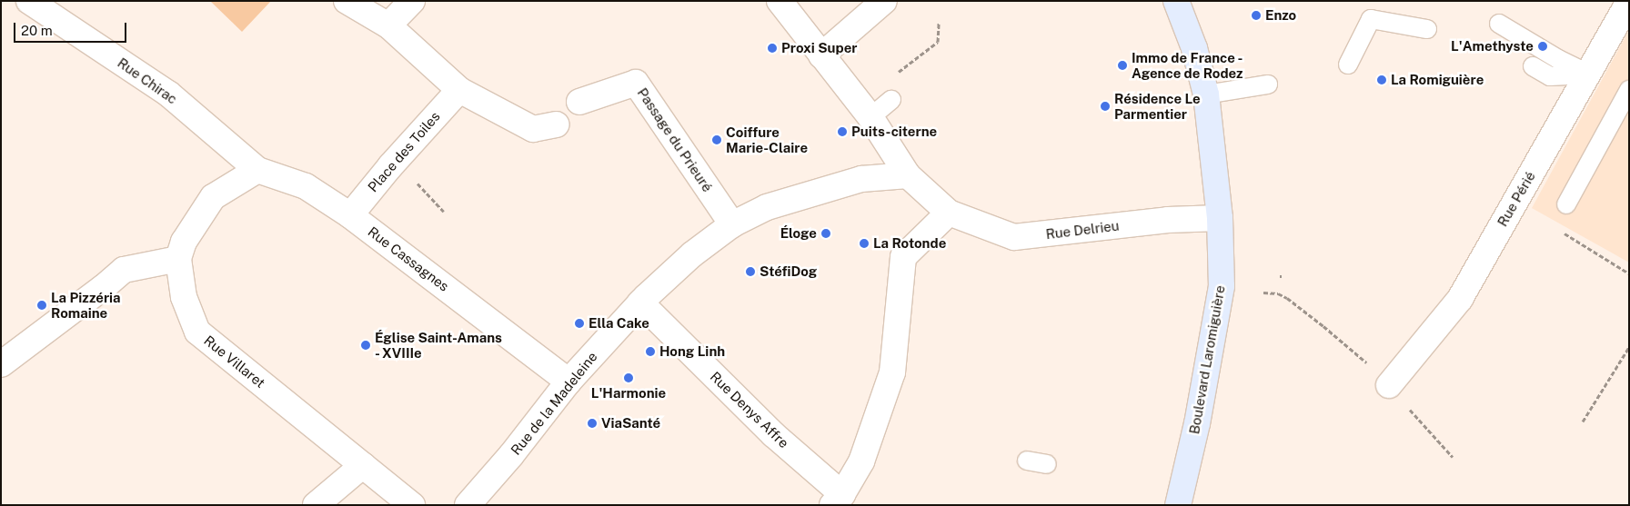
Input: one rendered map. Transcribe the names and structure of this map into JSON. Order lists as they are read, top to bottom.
{
  "streets": {
    "street": [
      "Rue Chirac",
      "Passage du Prieuré",
      "Place des Toiles",
      "Rue Périé",
      "Rue Delrieu",
      "Rue Cassagnes",
      "Boulevard Laromiguière",
      "Rue Villaret",
      "Rue de la Madeleine",
      "Rue Denys Affre"
    ]
  },
  "crossings": [
    ["Rue Chirac", "Rue Cassagnes"],
    ["Passage du Prieuré", "Rue de la Madeleine"],
    ["Place des Toiles", "Rue Cassagnes"],
    ["Rue Delrieu", "Boulevard Laromiguière"],
    ["Rue Cassagnes", "Rue Villaret"],
    ["Rue Cassagnes", "Rue de la Madeleine"],
    ["Rue de la Madeleine", "Rue Denys Affre"]
  ],
  "places": [
    "Enzo",
    "L'Amethyste",
    "Proxi Super",
    "Immo de France - Agence de Rodez",
    "La Romiguière",
    "Résidence Le Parmentier",
    "Puits-citerne",
    "Coiffure Marie-Claire",
    "Éloge",
    "La Rotonde",
    "StéfiDog",
    "La Pizzéria Romaine",
    "Ella Cake",
    "Église Saint-Amans - XVIIIe",
    "Hong Linh",
    "L'Harmonie",
    "ViaSanté"
  ],
  "scale_bar": "20 m"
}
